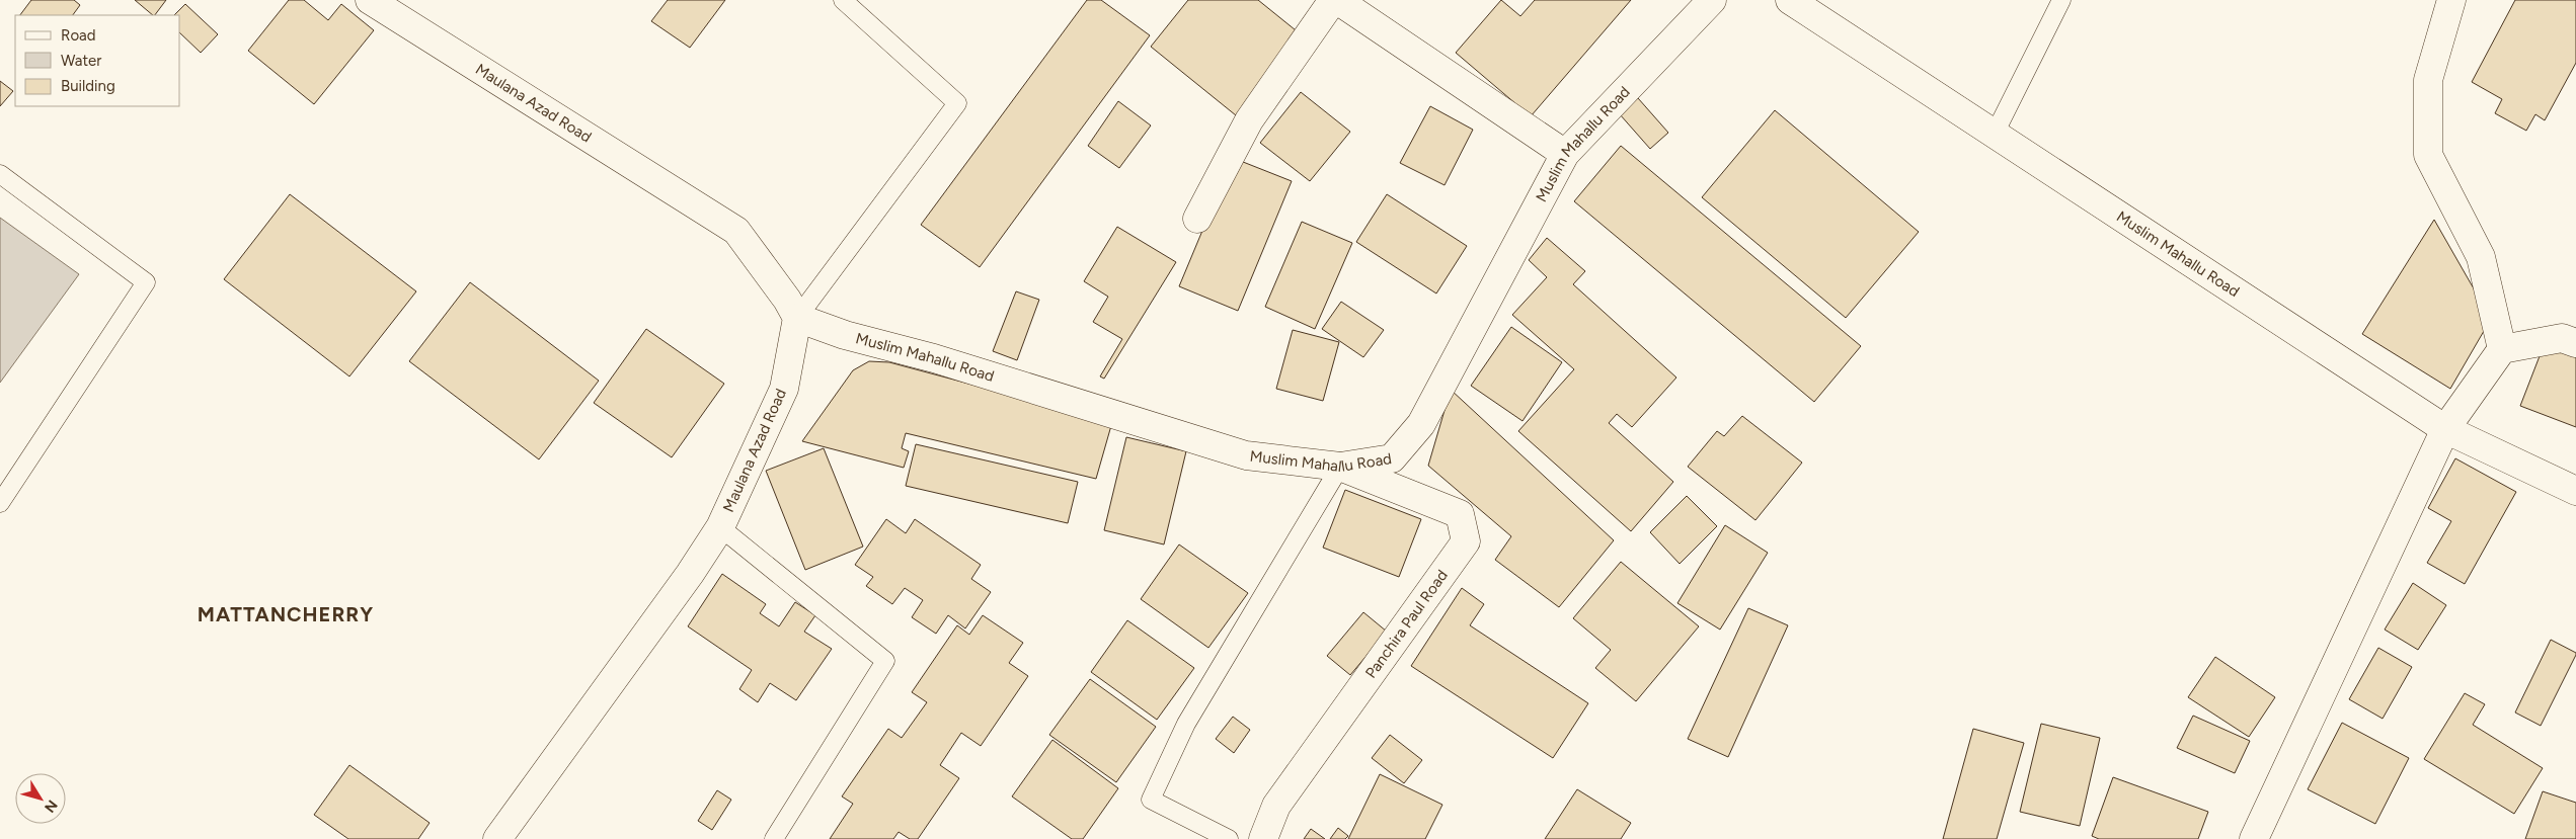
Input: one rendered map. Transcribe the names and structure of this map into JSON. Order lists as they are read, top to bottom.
{
  "streets": {
    "street": ["Maulana Azad Road", "Muslim Mahallu Road", "Panchira Paul Road"]
  },
  "crossings": [
    ["Maulana Azad Road", "Muslim Mahallu Road"],
    ["Muslim Mahallu Road", "Panchira Paul Road"]
  ],
  "districts": ["MATTANCHERRY"],
  "legend": ["Road", "Water", "Building"],
  "north": "bottom right"
}
